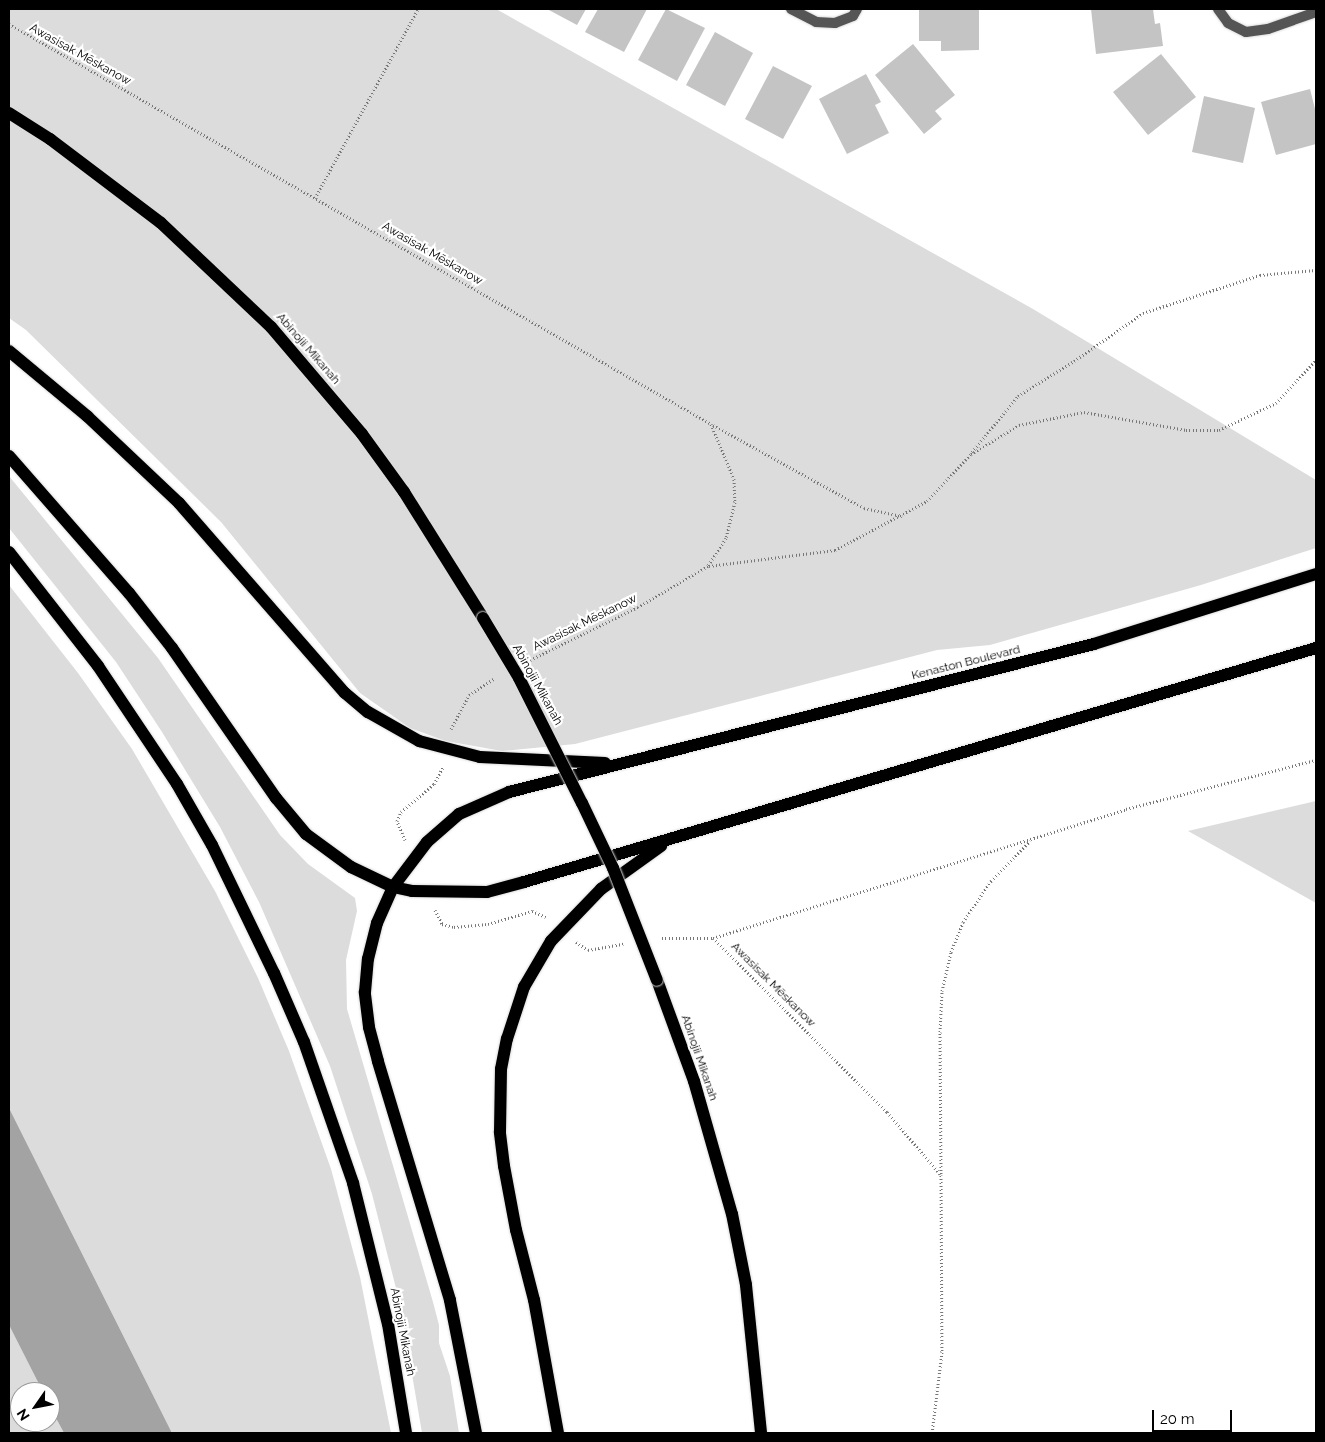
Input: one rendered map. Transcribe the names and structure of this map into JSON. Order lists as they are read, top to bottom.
{
  "streets": {
    "main road": ["Abinojii Mikanah", "Kenaston Boulevard"],
    "path": ["Awasisak Mēskanow"]
  },
  "scale_bar": "20 m",
  "north": "bottom left"
}
